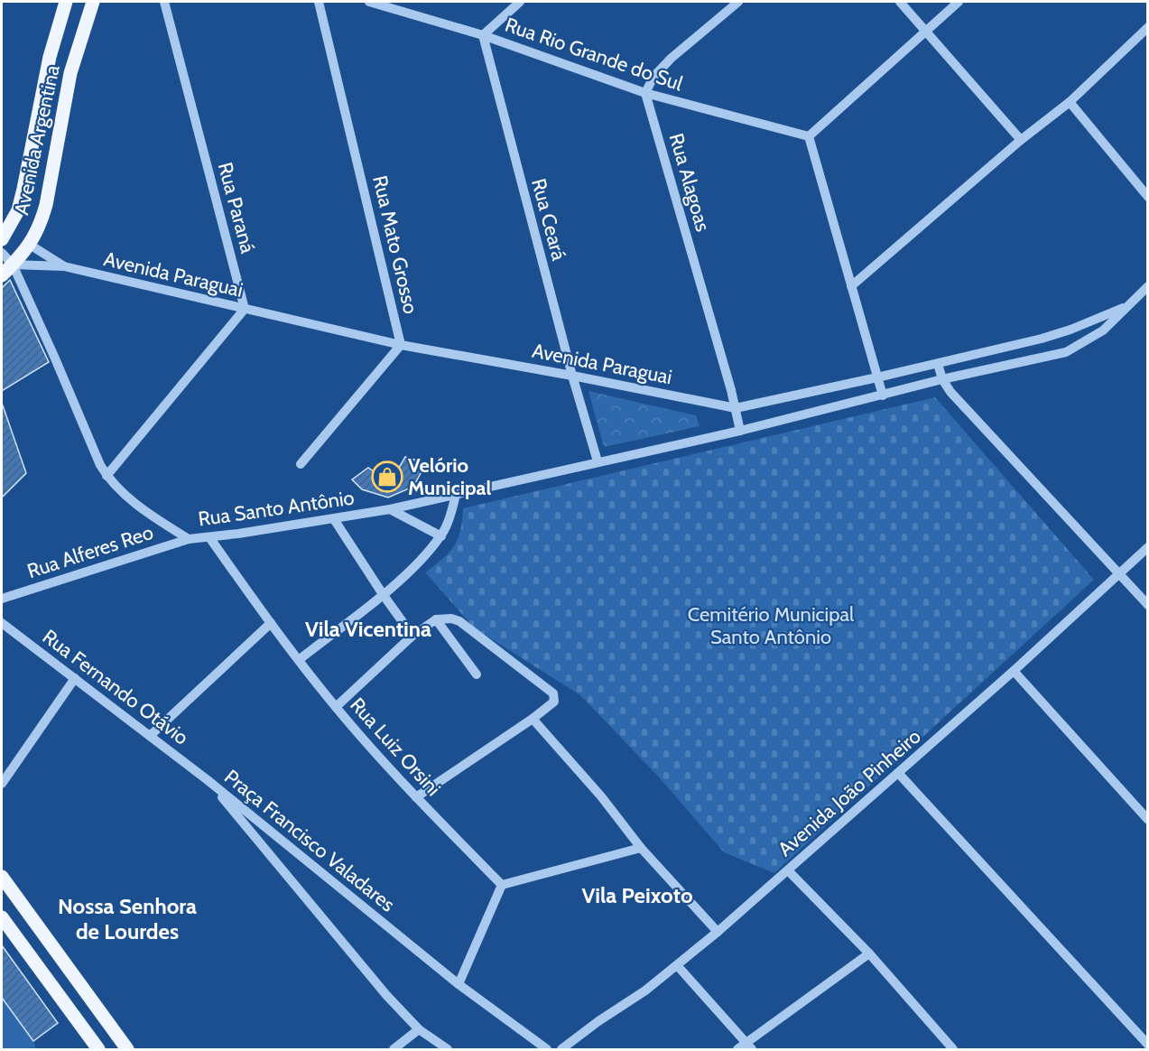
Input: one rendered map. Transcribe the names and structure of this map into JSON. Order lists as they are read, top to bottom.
{
  "streets": {
    "main road": ["Avenida Argentina"],
    "street": [
      "Rua Rio Grande do Sul",
      "Rua Alagoas",
      "Rua Paraná",
      "Rua Ceará",
      "Rua Mato Grosso",
      "Avenida Paraguai",
      "Rua Santo Antônio",
      "Rua Alferes Reo",
      "Rua Fernando Otávio",
      "Rua Luiz Orsini",
      "Avenida João Pinheiro",
      "Praça Francisco Valadares"
    ]
  },
  "crossings": [
    ["Rua Rio Grande do Sul", "Rua Alagoas"],
    ["Rua Rio Grande do Sul", "Rua Ceará"],
    ["Avenida Argentina", "Avenida Paraguai"],
    ["Rua Alagoas", "Avenida Paraguai"],
    ["Rua Paraná", "Avenida Paraguai"],
    ["Rua Ceará", "Avenida Paraguai"],
    ["Rua Ceará", "Rua Santo Antônio"],
    ["Rua Mato Grosso", "Avenida Paraguai"],
    ["Avenida Paraguai", "Rua Santo Antônio"],
    ["Rua Santo Antônio", "Rua Alferes Reo"],
    ["Rua Santo Antônio", "Rua Luiz Orsini"],
    ["Rua Fernando Otávio", "Praça Francisco Valadares"]
  ],
  "districts": ["Vila Vicentina", "Vila Peixoto", "Nossa Senhora de Lourdes"],
  "parks": ["Cemitério Municipal Santo Antônio"],
  "places": {
    "shop": ["Velório Municipal"]
  }
}
